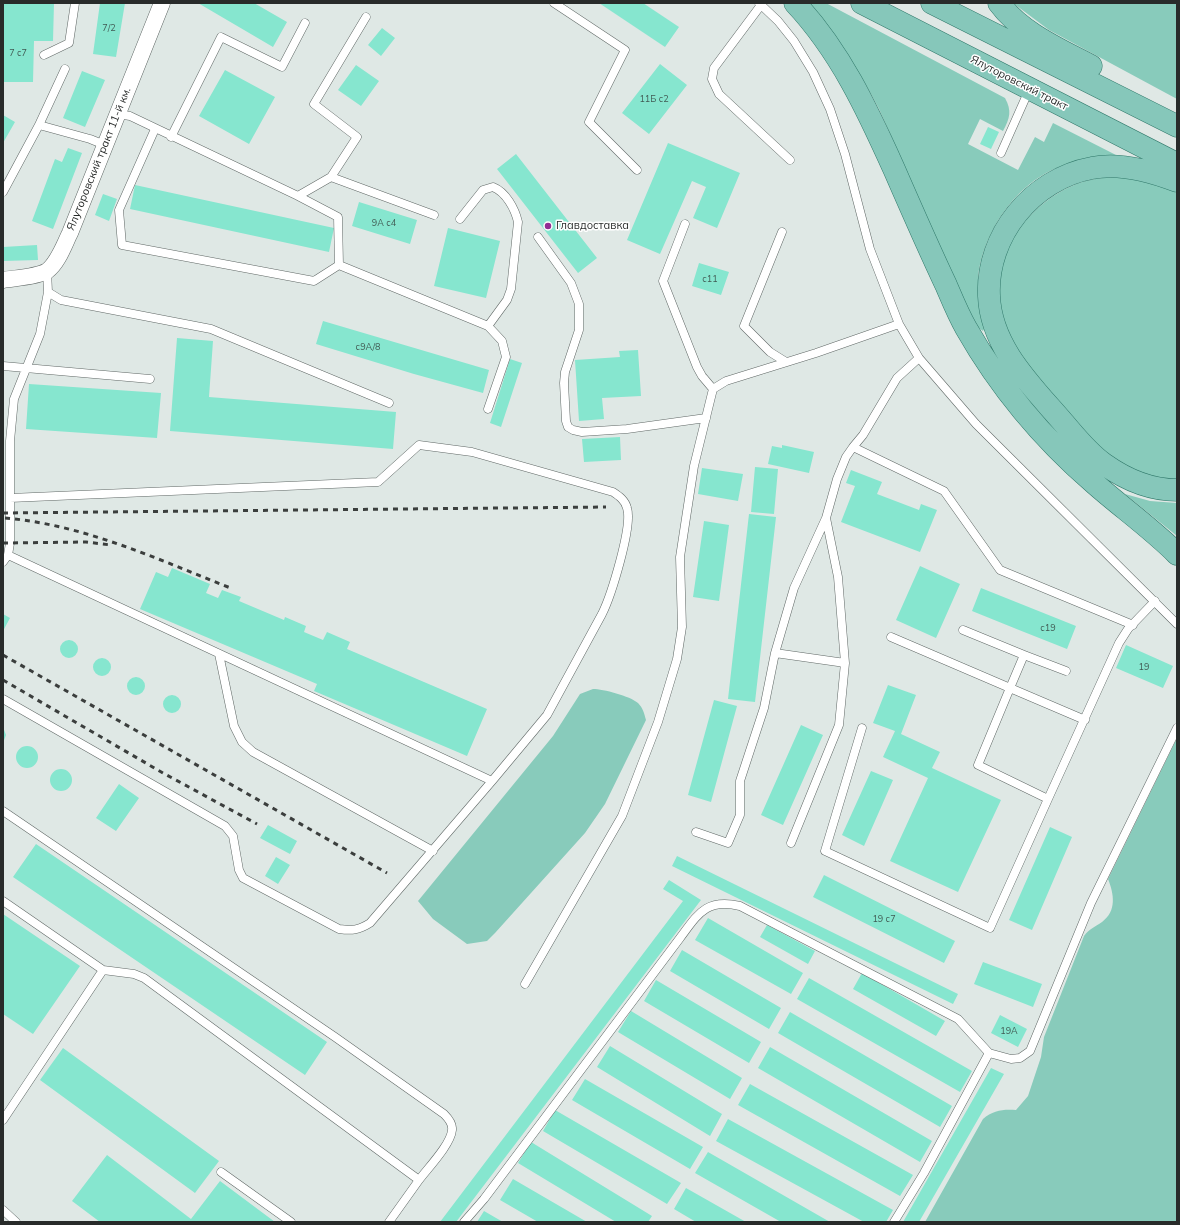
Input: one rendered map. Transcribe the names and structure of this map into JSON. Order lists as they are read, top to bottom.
{
  "streets": {
    "main road": ["Ялуторовский тракт"],
    "street": ["Ялуторовский тракт 11-й км."]
  },
  "places": ["Главдоставка"],
  "house_numbers": [
    "7/2",
    "7 с7",
    "11Б с2",
    "9А с4",
    "с11",
    "с9А/8",
    "с19",
    "19",
    "19 с7",
    "19А"
  ]
}
